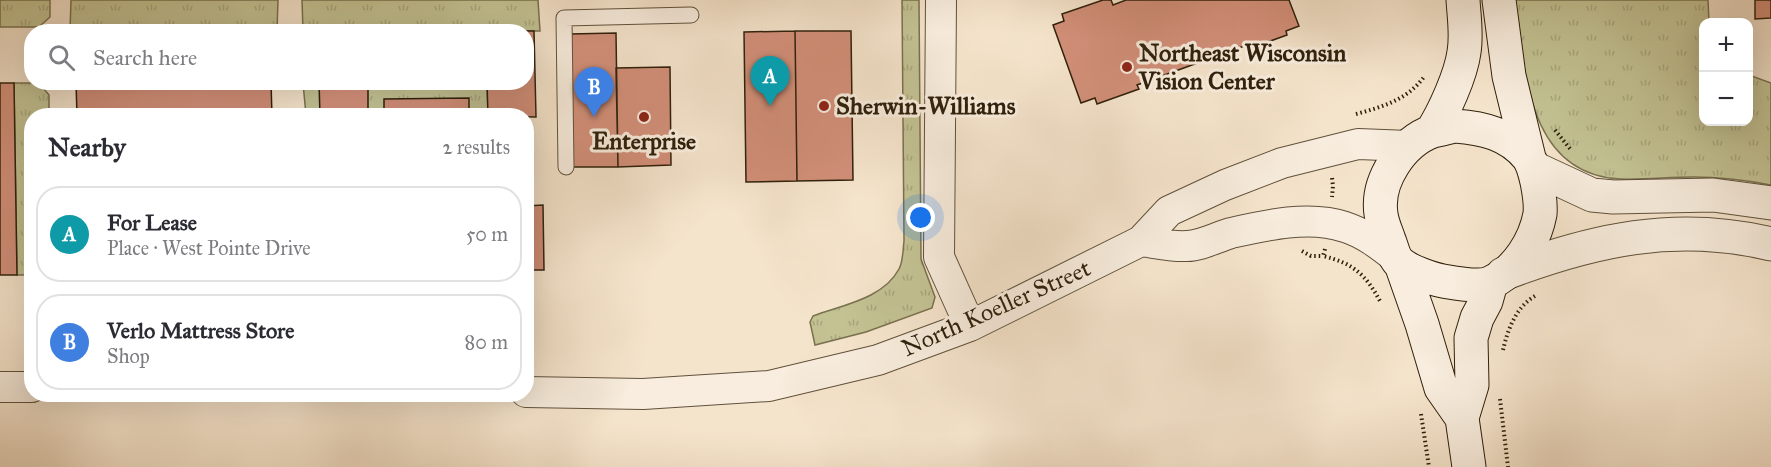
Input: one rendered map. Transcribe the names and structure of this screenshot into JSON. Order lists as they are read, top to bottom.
{
  "streets": {
    "street": ["North Koeller Street"]
  },
  "places": ["Northeast Wisconsin Vision Center", "Sherwin-Williams", "Enterprise"],
  "page": {
    "map_buttons": ["+", "−"],
    "search": "Search here",
    "pins": ["A", "B"],
    "heading": ["Nearby", "2 results"],
    "list": [
      {
        "mark": "A",
        "name": "For Lease",
        "note": "Place · West Pointe Drive",
        "value": "50 m"
      },
      {
        "mark": "B",
        "name": "Verlo Mattress Store",
        "note": "Shop",
        "value": "80 m"
      }
    ]
  }
}
